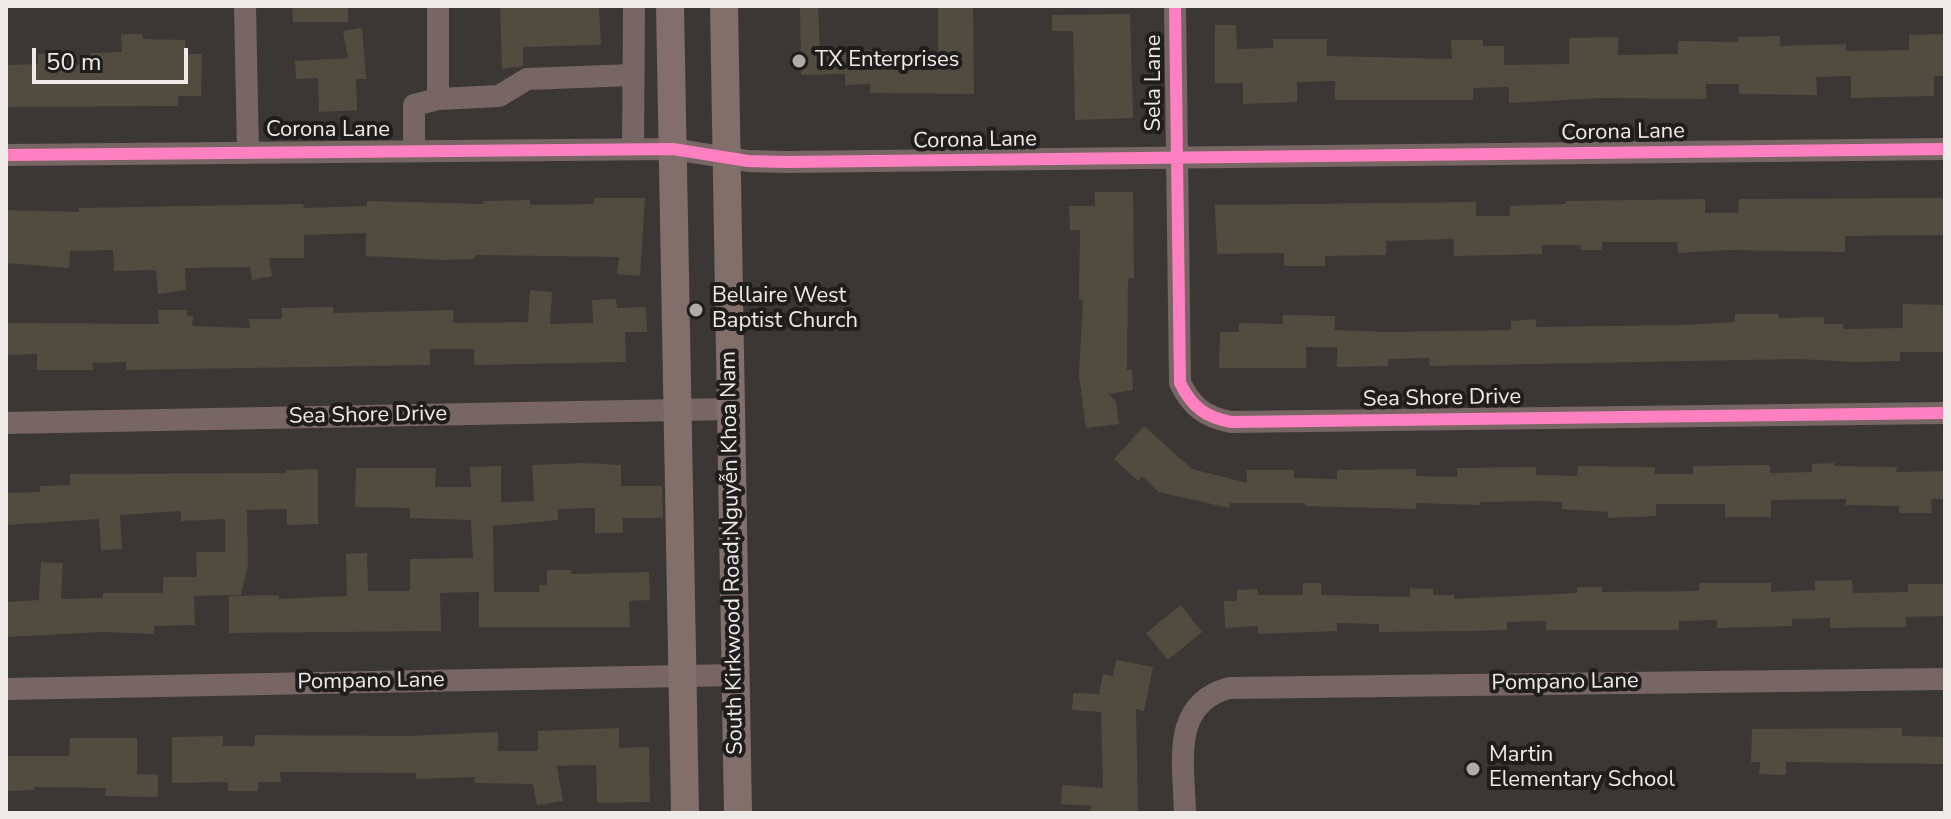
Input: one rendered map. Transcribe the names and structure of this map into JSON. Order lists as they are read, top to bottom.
{
  "streets": {
    "main road": ["South Kirkwood Road;Nguyễn Khoa Nam"],
    "street": [
      "Sela Lane",
      "Corona Lane",
      "Sea Shore Drive",
      "Pompano Lane"
    ]
  },
  "crossings": [
    ["Sela Lane", "Corona Lane"],
    ["Sela Lane", "Sea Shore Drive"],
    ["Corona Lane", "Sea Shore Drive"],
    ["Corona Lane", "South Kirkwood Road;Nguyễn Khoa Nam"],
    ["Sea Shore Drive", "South Kirkwood Road;Nguyễn Khoa Nam"],
    ["South Kirkwood Road;Nguyễn Khoa Nam", "Pompano Lane"]
  ],
  "places": ["TX Enterprises", "Bellaire West Baptist Church", "Martin Elementary School"],
  "scale_bar": "50 m"
}
